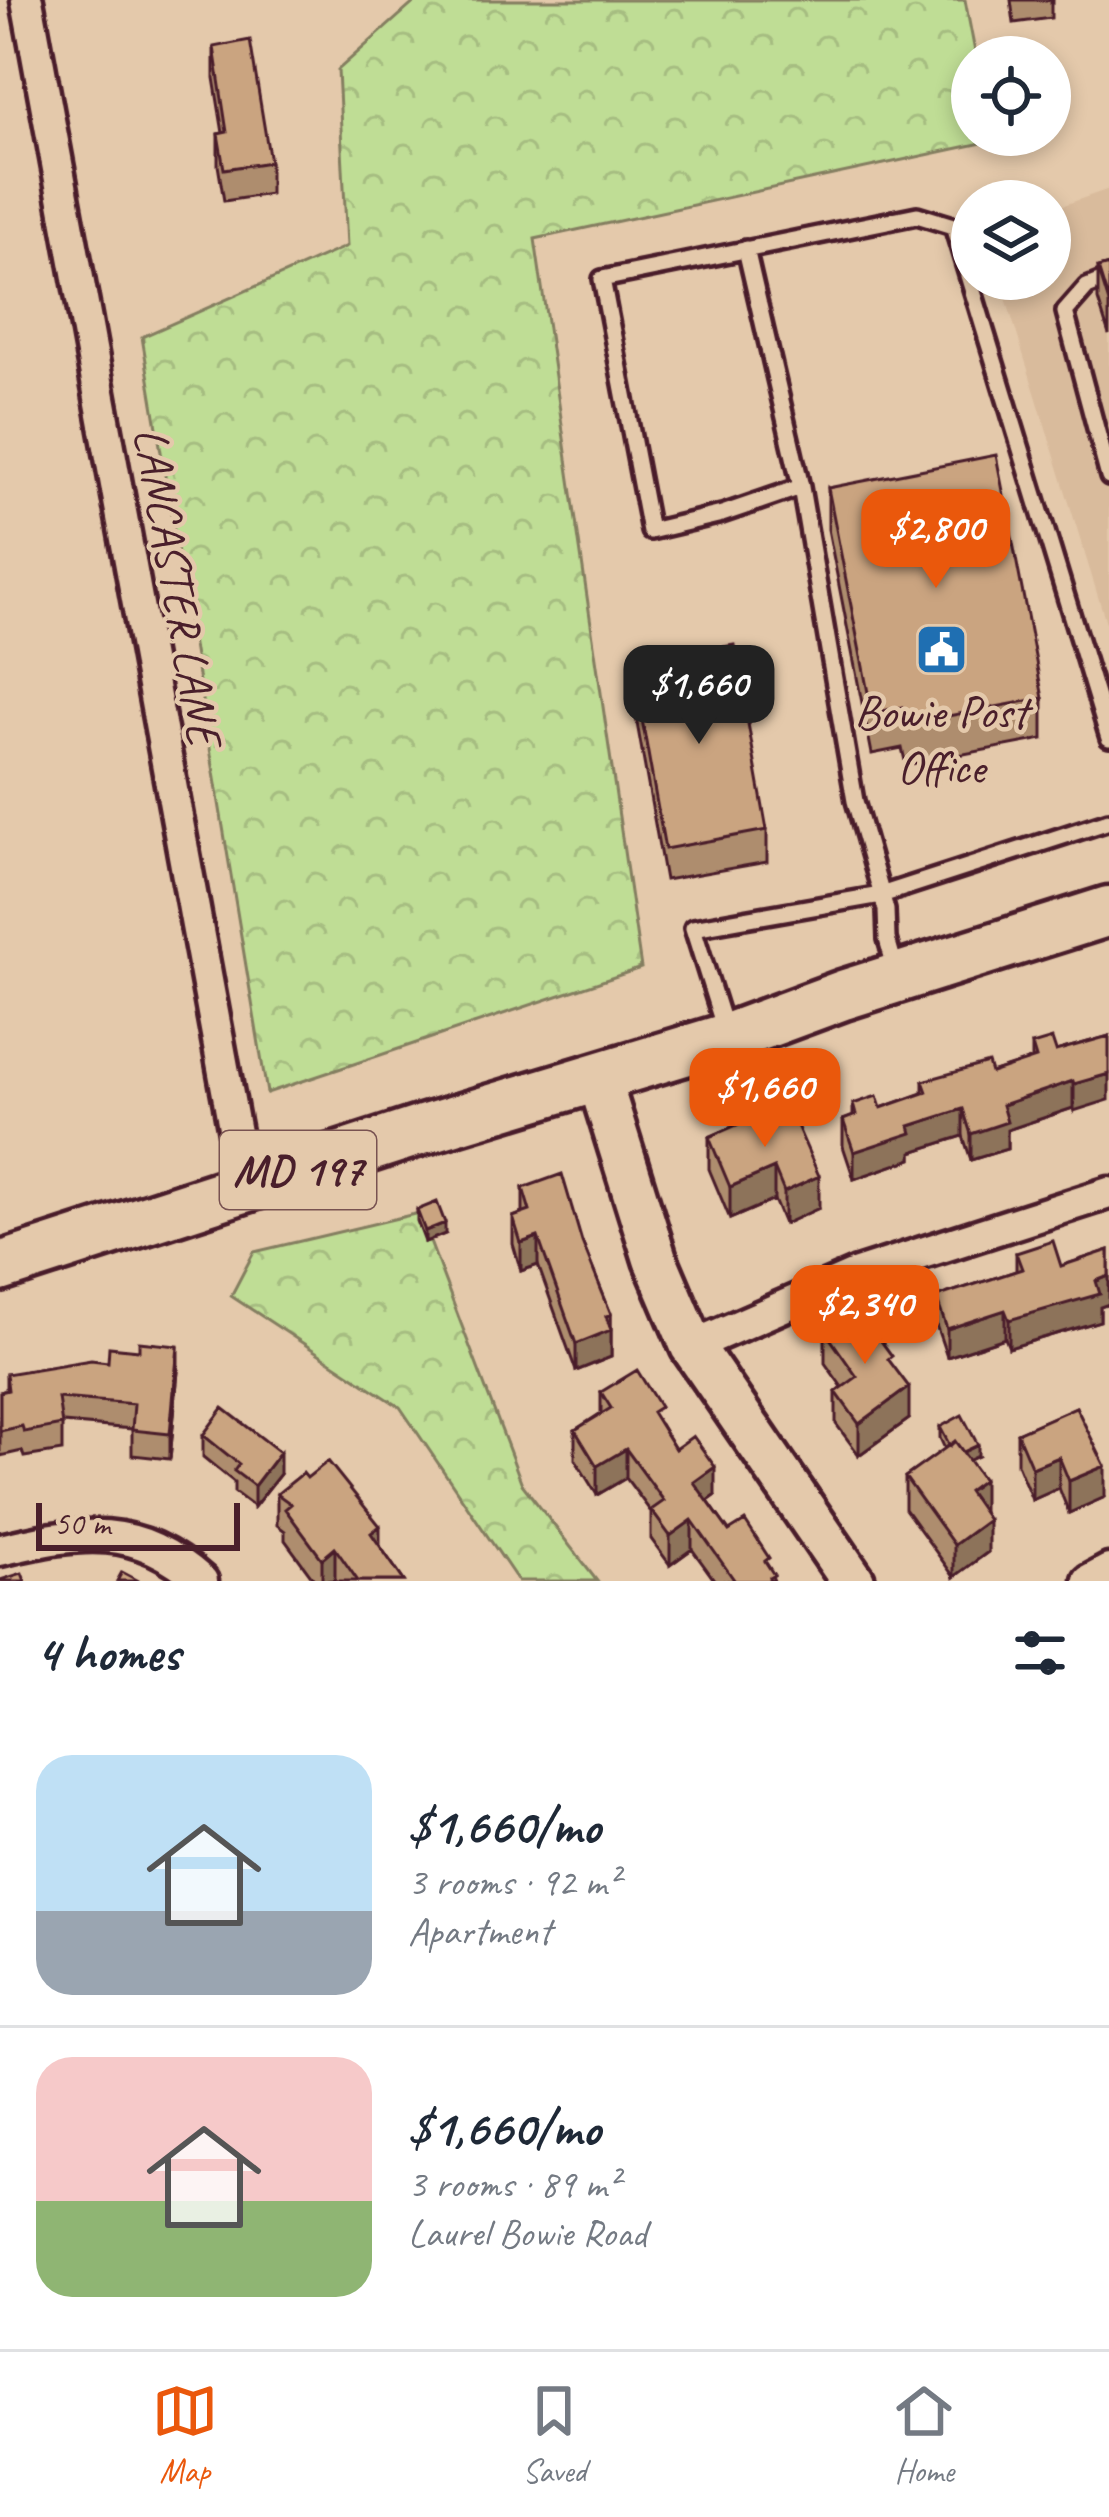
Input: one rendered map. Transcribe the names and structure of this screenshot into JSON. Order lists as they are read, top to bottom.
{
  "streets": {
    "main road": ["MD 197"],
    "street": ["LANCASTER LANE"]
  },
  "crossings": [
    ["LANCASTER LANE", "MD 197"]
  ],
  "places": {
    "public building": ["Bowie Post Office"]
  },
  "scale_bar": "50 m",
  "page": {
    "price": [
      "$2,800",
      "$1,660",
      "$1,660",
      "$2,340"
    ],
    "scale": "50 m",
    "heading": "4 homes",
    "list": [
      {
        "name": "$1,660/mo",
        "note": "3 rooms · 92 m² · Apartment"
      },
      {
        "name": "$1,660/mo",
        "note": "3 rooms · 89 m² · Laurel Bowie Road"
      }
    ],
    "tabs": ["Map", "Saved", "Home"]
  }
}
